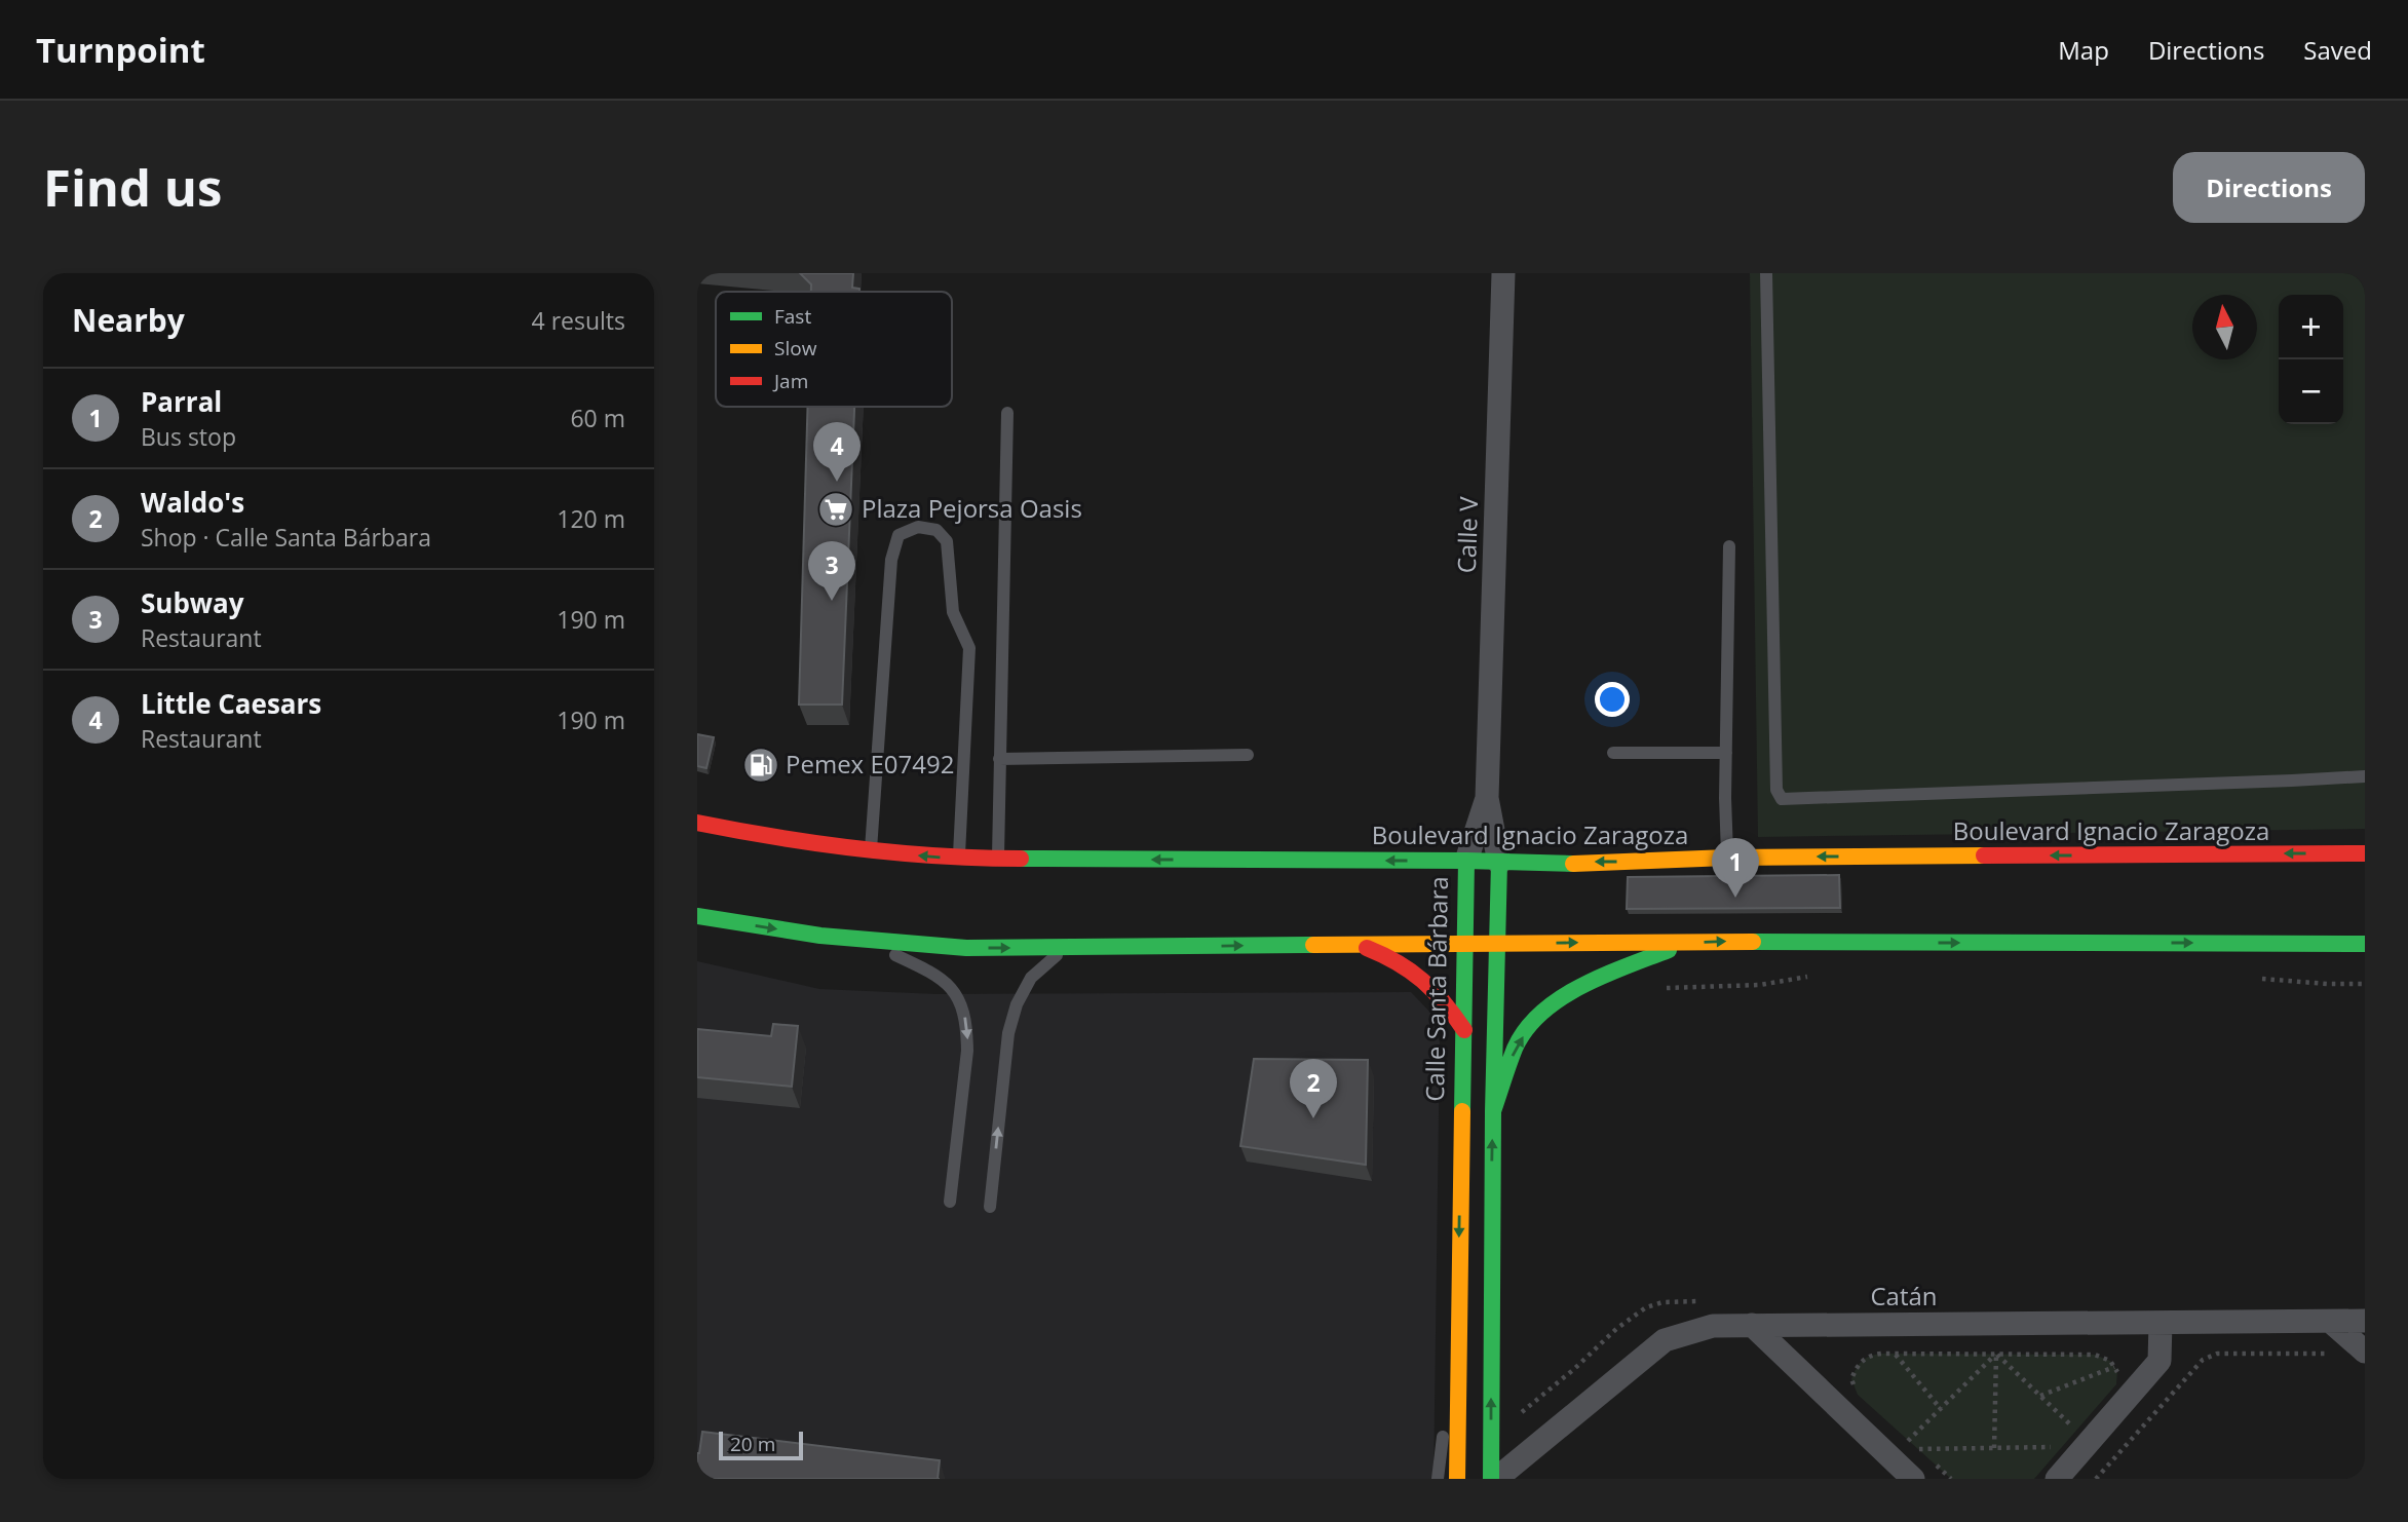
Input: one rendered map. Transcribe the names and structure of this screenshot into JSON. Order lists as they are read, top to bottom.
{
  "streets": {
    "main road": ["Boulevard Ignacio Zaragoza", "Calle Santa Bárbara"],
    "street": ["Calle V", "Catán"]
  },
  "crossings": [
    ["Calle V", "Calle Santa Bárbara"],
    ["Boulevard Ignacio Zaragoza", "Calle Santa Bárbara"]
  ],
  "places": {
    "supermarket": ["Plaza Pejorsa Oasis"],
    "fuel station": ["Pemex E07492"]
  },
  "legend": ["Fast", "Slow", "Jam"],
  "scale_bar": "20 m",
  "north": "top",
  "page": {
    "header": "Turnpoint",
    "nav": ["Map", "Directions", "Saved"],
    "buttons": "Directions",
    "title": "Find us",
    "heading": ["Nearby", "4 results"],
    "map_buttons": ["+", "−"],
    "list": [
      {
        "mark": "1",
        "name": "Parral",
        "note": "Bus stop",
        "value": "60 m"
      },
      {
        "mark": "2",
        "name": "Waldo's",
        "note": "Shop · Calle Santa Bárbara",
        "value": "120 m"
      },
      {
        "mark": "3",
        "name": "Subway",
        "note": "Restaurant",
        "value": "190 m"
      },
      {
        "mark": "4",
        "name": "Little Caesars",
        "note": "Restaurant",
        "value": "190 m"
      }
    ],
    "pins": [
      "4",
      "3",
      "1",
      "2"
    ],
    "scale": "20 m"
  }
}
